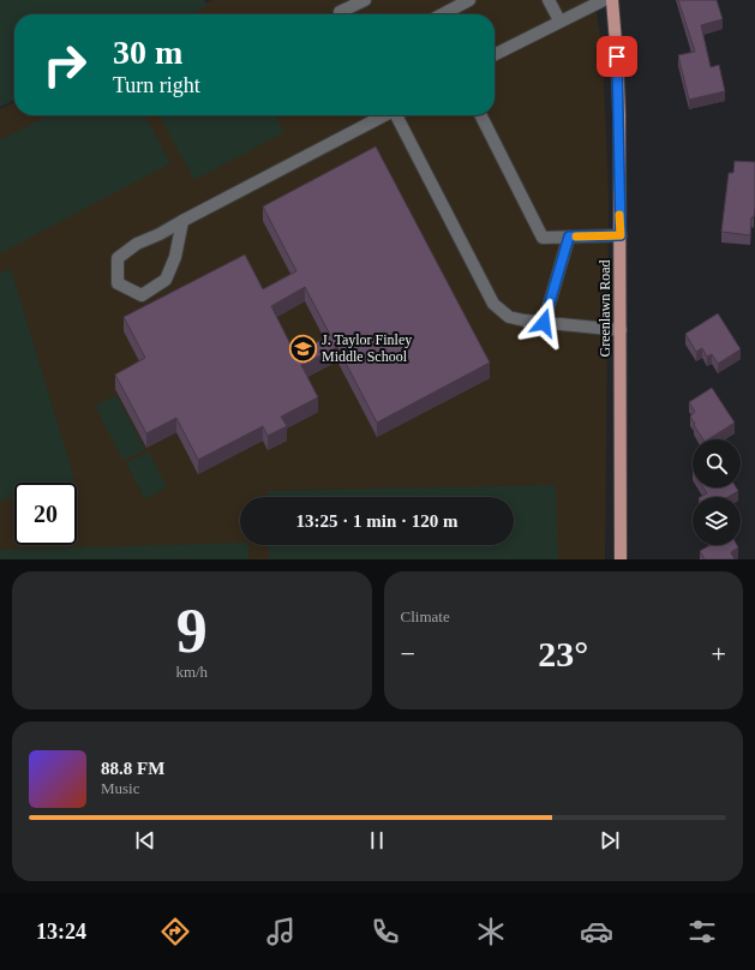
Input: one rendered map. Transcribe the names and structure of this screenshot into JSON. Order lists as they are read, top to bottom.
{
  "streets": {
    "main road": ["Greenlawn Road"]
  },
  "places": {
    "school or university": ["J. Taylor Finley Middle School"]
  },
  "page": {
    "turn": ["30 m", "Turn right"],
    "limit": "20",
    "trip": "13:25 · 1 min · 120 m",
    "tile": [
      ["9", "km/h"],
      "Climate"
    ],
    "heat": ["−", "23°", "+"],
    "song": ["88.8 FM", "Music"],
    "tabs": "13:24"
  }
}
